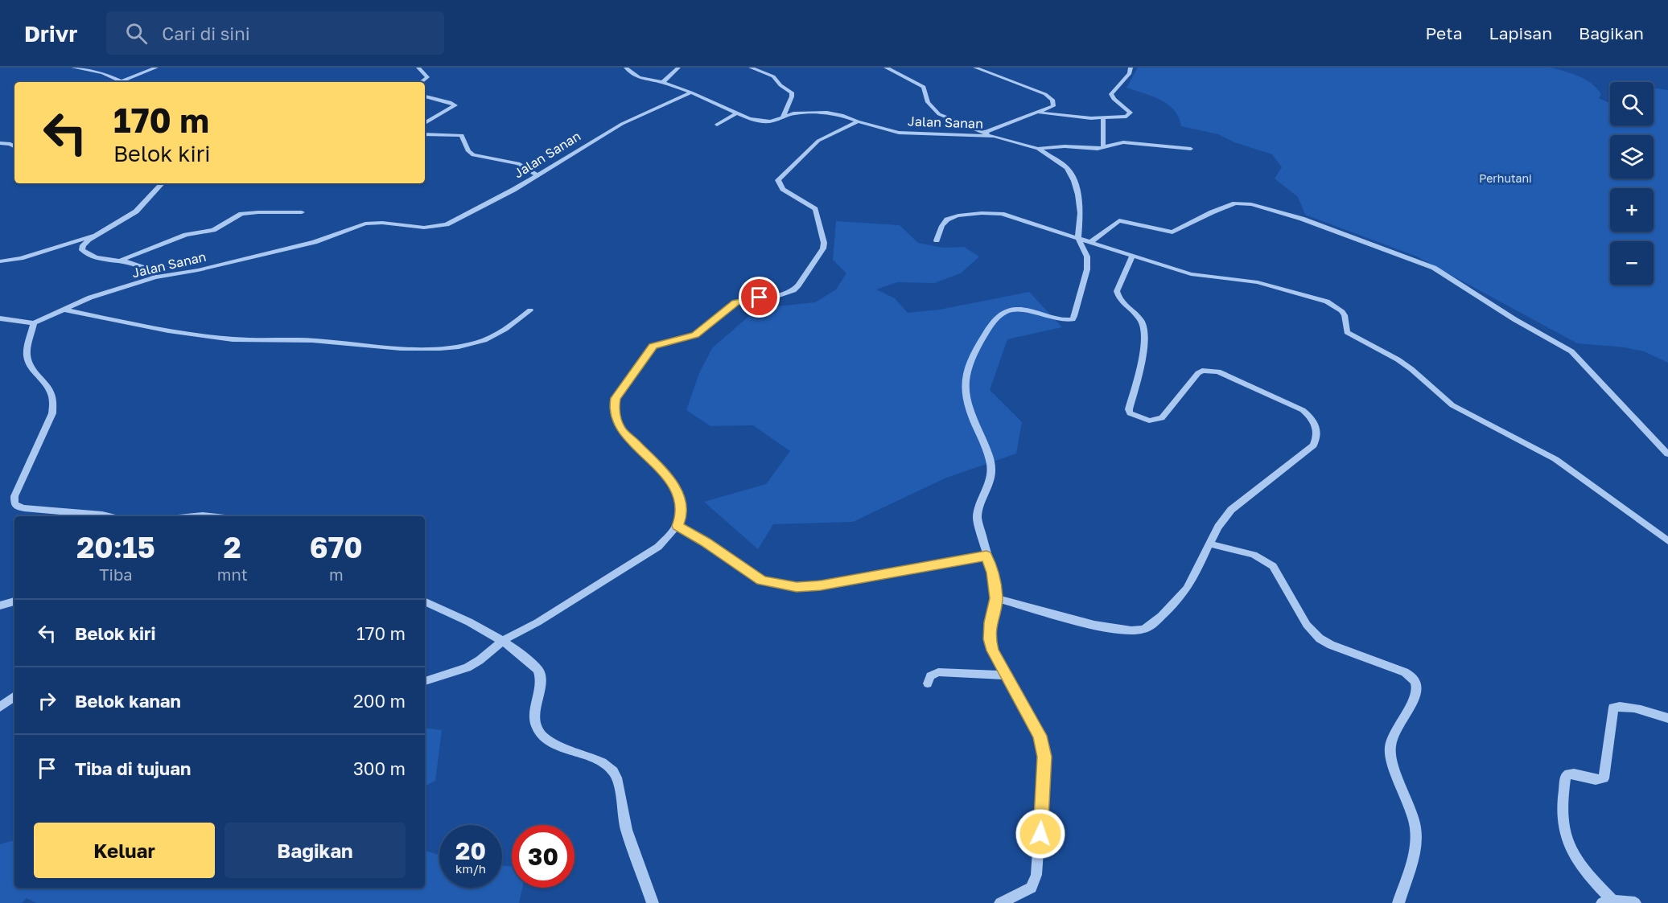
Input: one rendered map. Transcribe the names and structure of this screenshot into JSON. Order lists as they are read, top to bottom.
{
  "streets": {
    "street": ["Jalan Sanan"]
  },
  "parks": ["Perhutani"],
  "page": {
    "header": "Drivr",
    "search": "Cari di sini",
    "nav": ["Peta", "Lapisan", "Bagikan"],
    "map_buttons": ["+", "−"],
    "turn": ["170 m", "Belok kiri"],
    "eta": [
      "20:15",
      "Tiba",
      "2",
      "mnt",
      "670",
      "m"
    ],
    "list": [
      {
        "name": "Belok kiri",
        "value": "170 m"
      },
      {
        "name": "Belok kanan",
        "value": "200 m"
      },
      {
        "name": "Tiba di tujuan",
        "value": "300 m"
      }
    ],
    "buttons": ["Keluar", "Bagikan"],
    "speed": "20 km/h",
    "limit": "30"
  }
}
